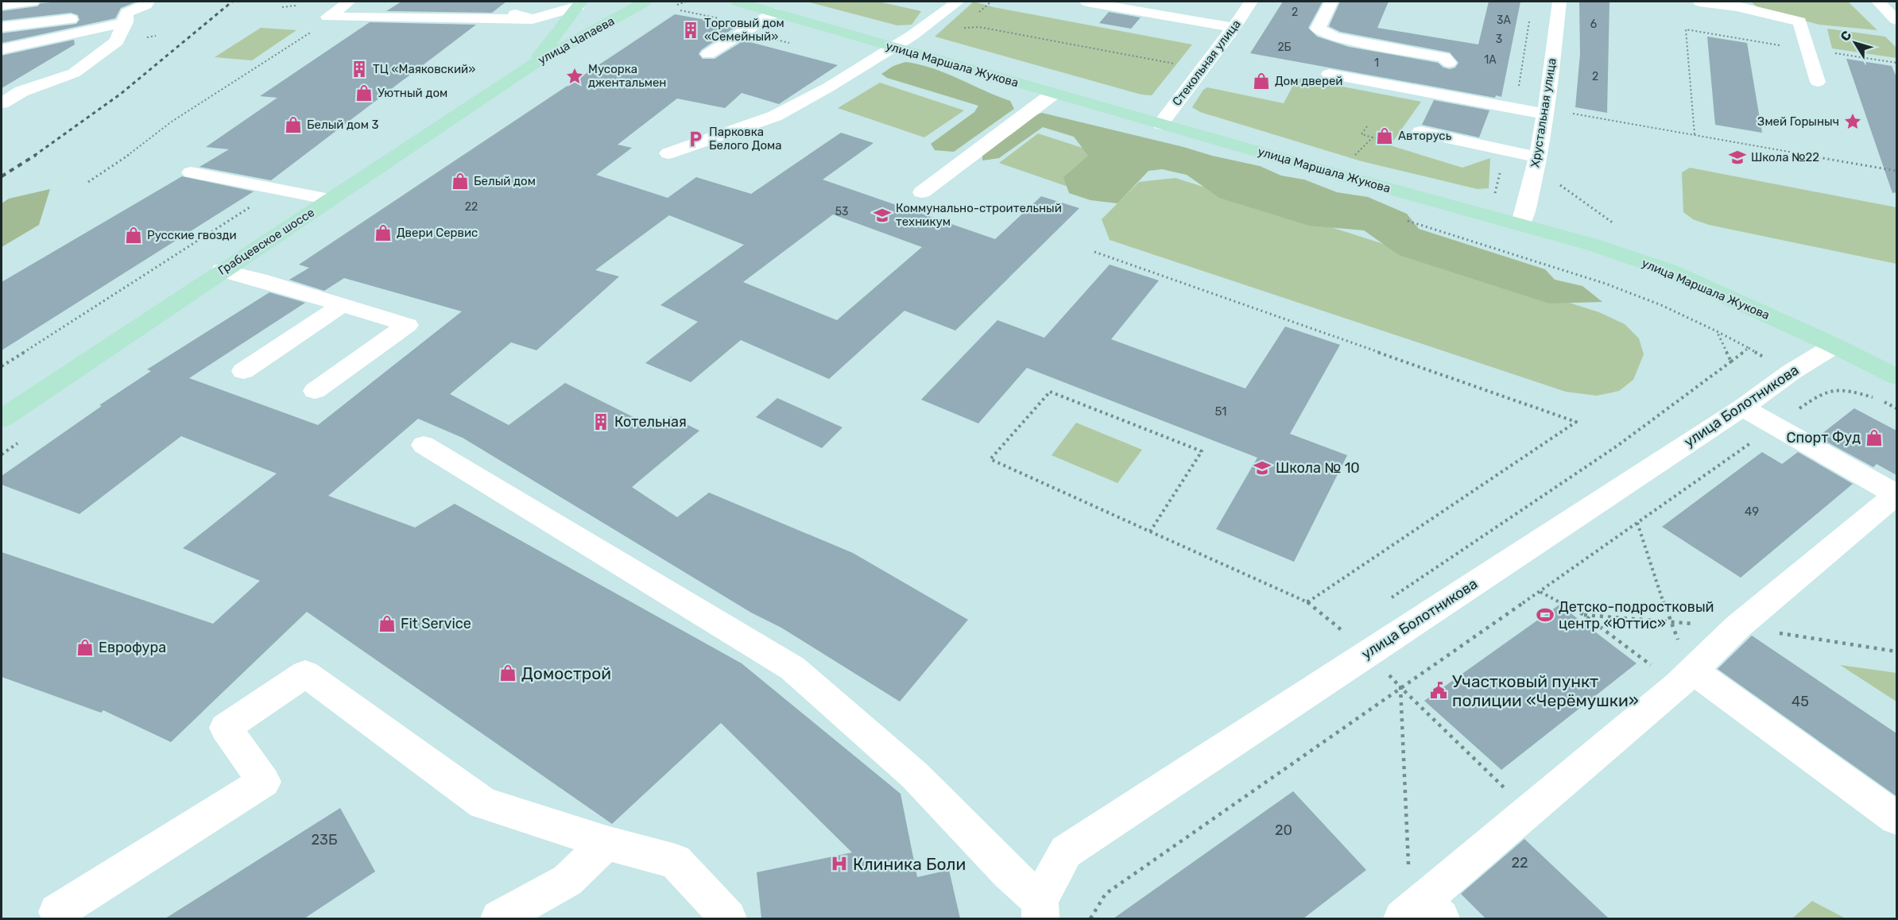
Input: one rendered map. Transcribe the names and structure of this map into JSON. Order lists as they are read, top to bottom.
{
  "streets": {
    "main road": ["улица Чапаева", "улица Маршала Жукова", "Грабцевское шоссе"],
    "street": ["Стекольная улица", "Хрустальная улица", "улица Болотникова"]
  },
  "crossings": [
    ["улица Чапаева", "Грабцевское шоссе"],
    ["Стекольная улица", "улица Маршала Жукова"],
    ["улица Маршала Жукова", "Хрустальная улица"],
    ["улица Маршала Жукова", "улица Болотникова"]
  ],
  "places": {
    "building": ["Торговый дом «Семейный»", "ТЦ «Маяковский»", "Котельная"],
    "place": ["Мусорка джентальмен", "Змей Горыныч"],
    "shop": [
      "Дом дверей",
      "Уютный дом",
      "Белый дом 3",
      "Авторусь",
      "Белый дом",
      "Двери Сервис",
      "Русские гвозди",
      "Спорт Фуд",
      "Fit Service",
      "Еврофура",
      "Домострой"
    ],
    "parking": ["Парковка Белого Дома"],
    "school or university": ["Школа №22", "Коммунально-строительный техникум", "Школа № 10"],
    "sports": ["Детско-подростковый центр «Юттис»"],
    "public building": ["Участковый пункт полиции «Черёмушки»"],
    "hospital": ["Клиника Боли"]
  },
  "house_numbers": [
    "2",
    "3А",
    "6",
    "3",
    "2Б",
    "1А",
    "1",
    "2",
    "22",
    "53",
    "51",
    "49",
    "45",
    "20",
    "23Б",
    "22"
  ],
  "north": "top left"
}
